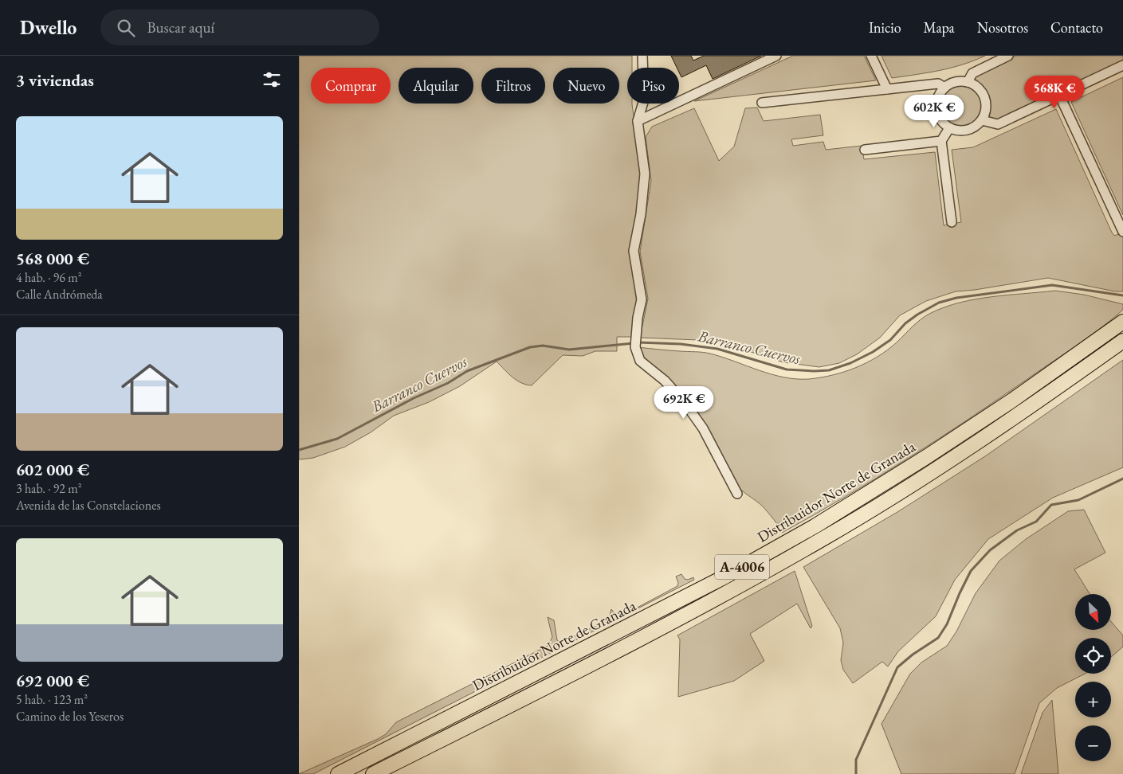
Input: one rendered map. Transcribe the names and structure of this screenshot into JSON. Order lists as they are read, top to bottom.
{
  "streets": {
    "main road": ["Distribuidor Norte de Granada", "A-4006"]
  },
  "water": ["Barranco Cuervos"],
  "north": "bottom right",
  "page": {
    "header": "Dwello",
    "search": "Buscar aquí",
    "nav": [
      "Inicio",
      "Mapa",
      "Nosotros",
      "Contacto"
    ],
    "heading": "3 viviendas",
    "chip": [
      "Comprar",
      "Alquilar",
      "Filtros",
      "Nuevo",
      "Piso"
    ],
    "price": ["568K €", "602K €", "692K €"],
    "list": [
      {
        "name": "568 000 €",
        "note": "4 hab. · 96 m² · Calle Andrómeda"
      },
      {
        "name": "602 000 €",
        "note": "3 hab. · 92 m² · Avenida de las Constelaciones"
      },
      {
        "name": "692 000 €",
        "note": "5 hab. · 123 m² · Camino de los Yeseros"
      }
    ],
    "map_buttons": ["+", "−"]
  }
}
